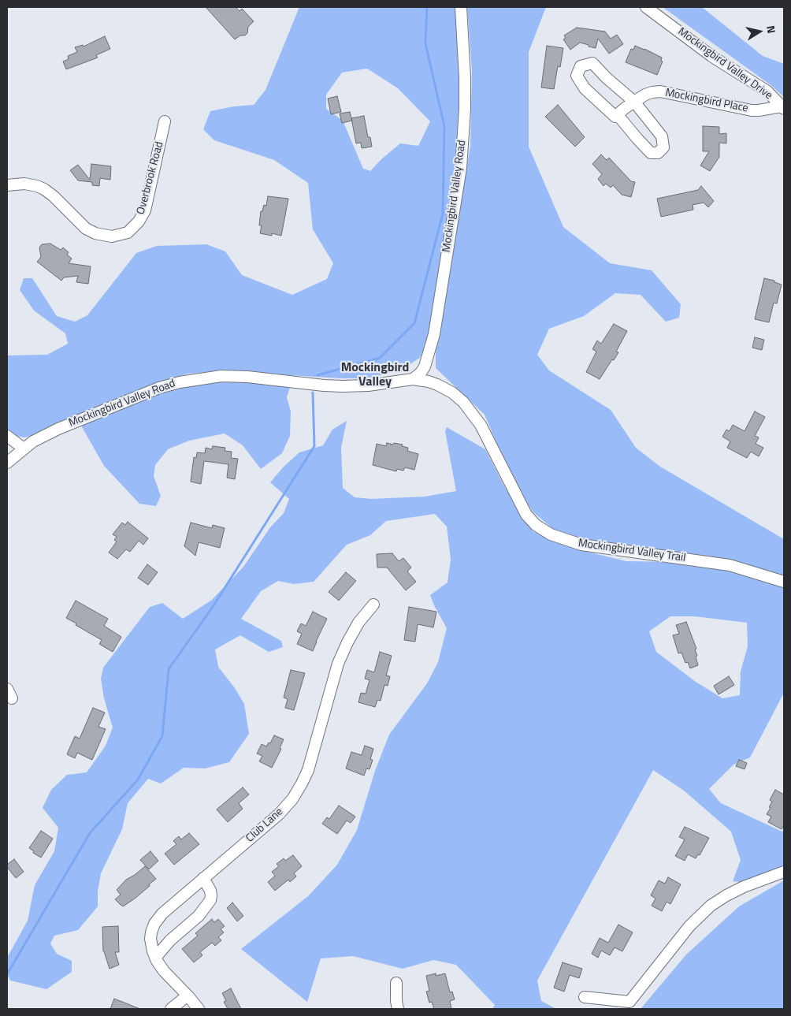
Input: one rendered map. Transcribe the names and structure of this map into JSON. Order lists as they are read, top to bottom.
{
  "streets": {
    "street": [
      "Mockingbird Valley Drive",
      "Mockingbird Place",
      "Overbrook Road",
      "Mockingbird Valley Road",
      "Mockingbird Valley Trail",
      "Club Lane"
    ]
  },
  "crossings": [
    ["Mockingbird Valley Drive", "Mockingbird Place"],
    ["Mockingbird Valley Road", "Mockingbird Valley Trail"]
  ],
  "districts": ["Mockingbird Valley"],
  "north": "right"
}
